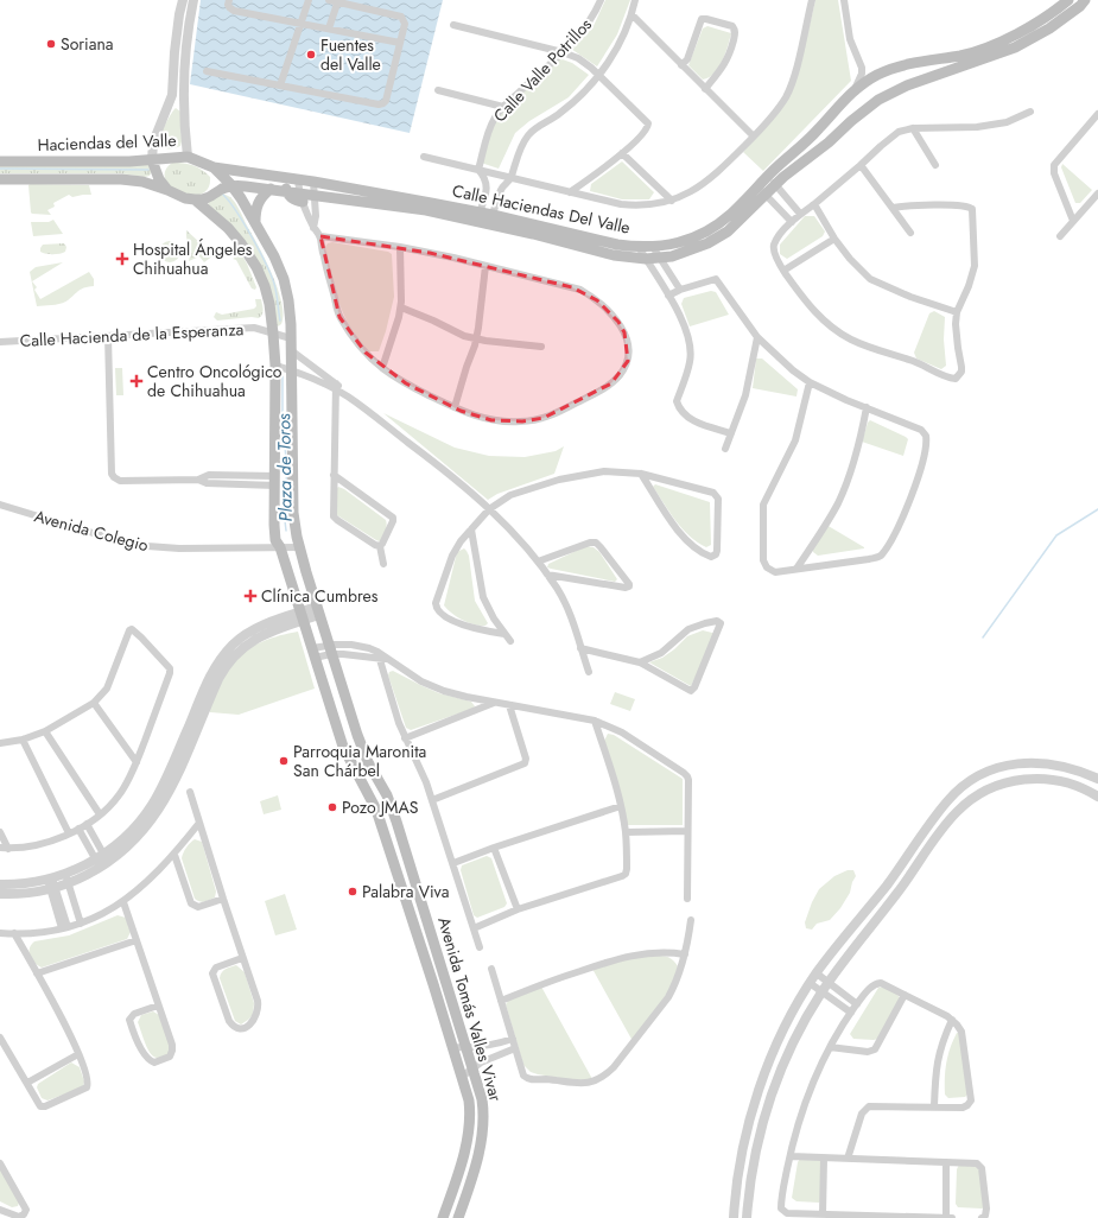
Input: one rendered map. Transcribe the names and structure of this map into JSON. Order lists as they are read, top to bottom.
{
  "streets": {
    "main road": ["Haciendas del Valle", "Calle Haciendas Del Valle", "Avenida Tomás Valles Vivar"],
    "street": ["Calle Valle Potrillos", "Calle Hacienda de la Esperanza", "Avenida Colegio"]
  },
  "crossings": [
    ["Haciendas del Valle", "Calle Haciendas Del Valle"],
    ["Haciendas del Valle", "Avenida Tomás Valles Vivar"],
    ["Calle Haciendas Del Valle", "Avenida Tomás Valles Vivar"],
    ["Calle Hacienda de la Esperanza", "Avenida Tomás Valles Vivar"],
    ["Avenida Colegio", "Avenida Tomás Valles Vivar"]
  ],
  "water": ["Plaza de Toros"],
  "places": {
    "other": [
      "Soriana",
      "Fuentes del Valle",
      "Parroquia Maronita San Chárbel",
      "Pozo JMAS",
      "Palabra Viva"
    ],
    "health": ["Hospital Ángeles Chihuahua", "Centro Oncológico de Chihuahua", "Clínica Cumbres"]
  }
}
